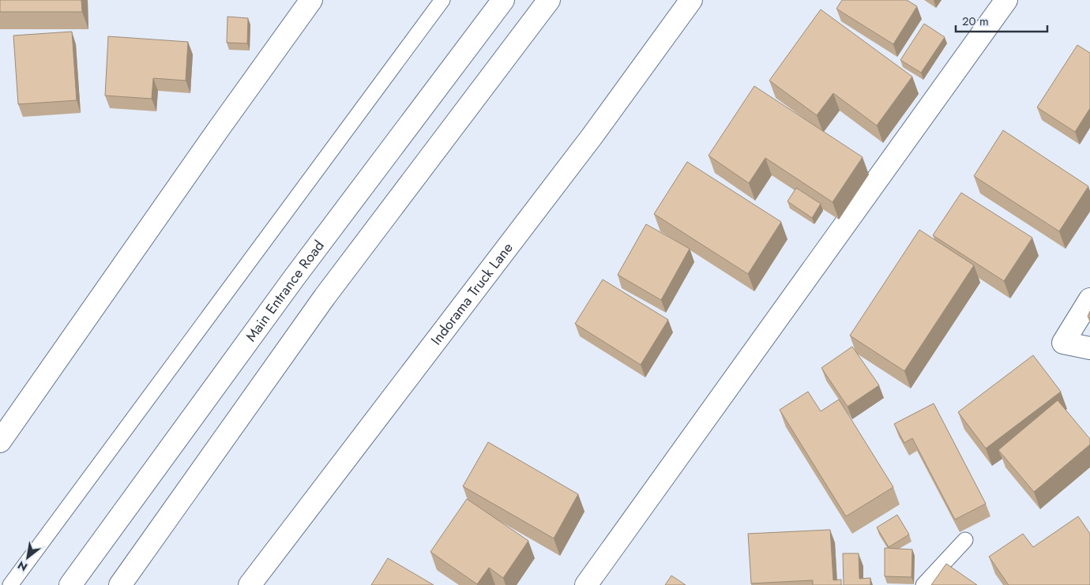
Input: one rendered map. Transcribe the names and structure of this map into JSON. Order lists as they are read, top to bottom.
{
  "streets": {
    "street": ["Main Entrance Road", "Indorama Truck Lane"]
  },
  "scale_bar": "20 m",
  "north": "bottom left"
}
